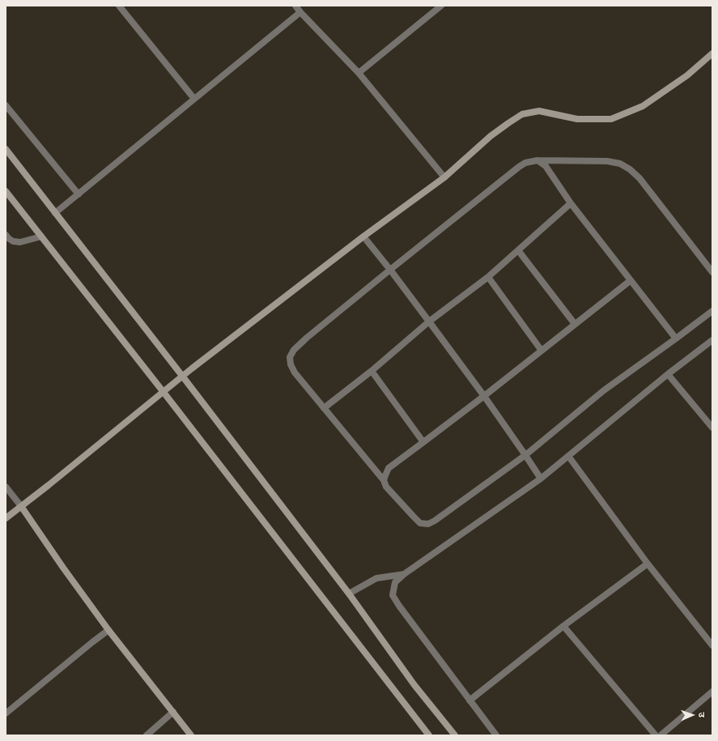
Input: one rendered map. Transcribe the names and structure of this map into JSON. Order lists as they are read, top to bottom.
{
  "north": "right"
}
